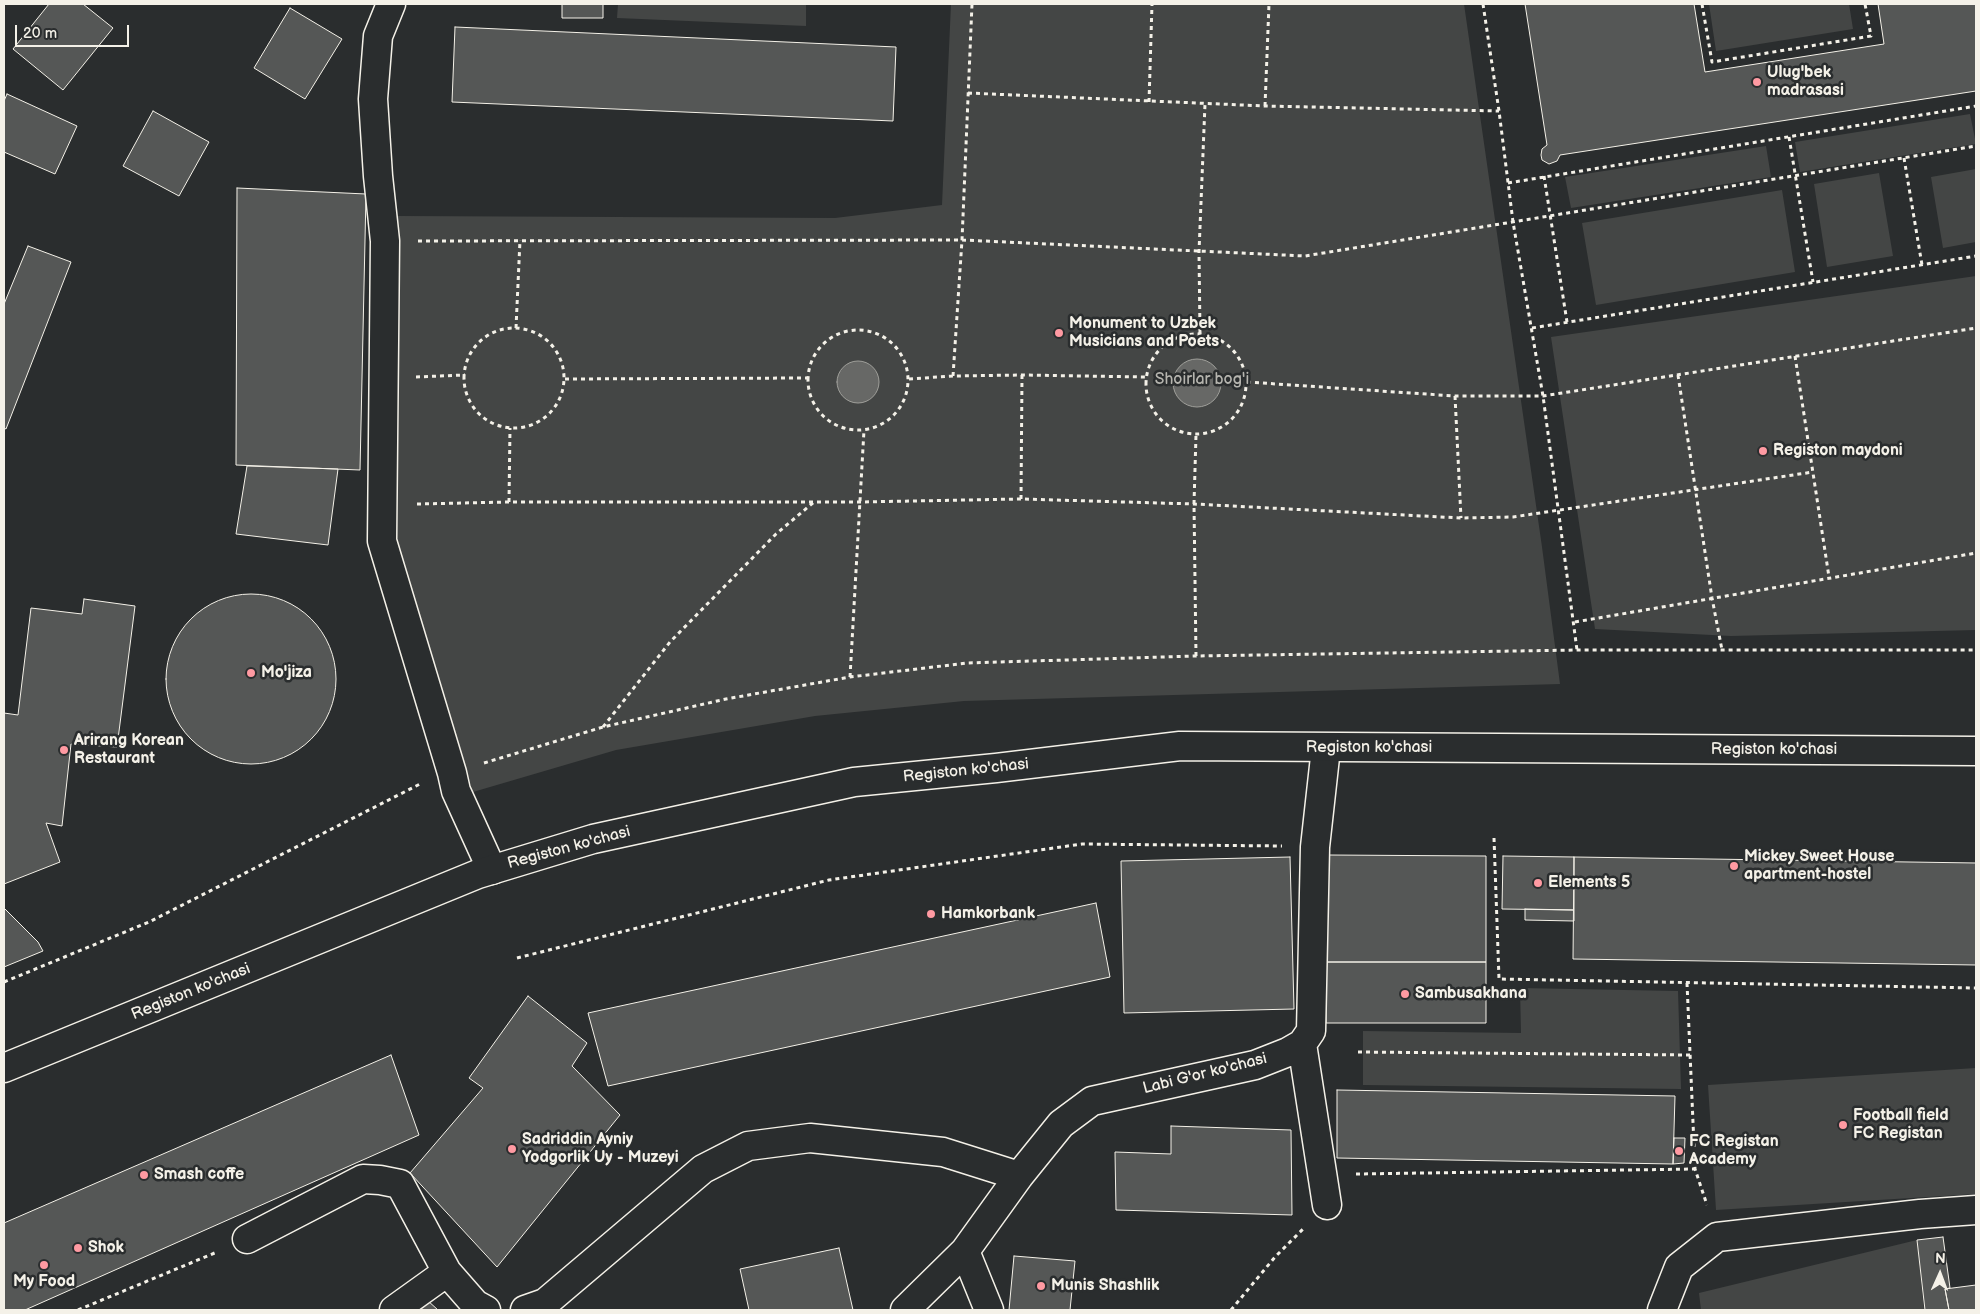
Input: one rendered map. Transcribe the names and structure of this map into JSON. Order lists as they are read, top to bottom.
{
  "streets": {
    "main road": ["Registon ko'chasi", "Labi G'or ko'chasi"]
  },
  "parks": ["Shoirlar bog'i"],
  "places": [
    "Ulug'bek mаdrаsasi",
    "Monument to Uzbek Musicians and Poets",
    "Registon maydoni",
    "Mo'jiza",
    "Arirang Korean Restaurant",
    "Mickey Sweet House apartment-hostel",
    "Elements 5",
    "Hamkorbank",
    "Sambusakhana",
    "Football field FC Registan",
    "Sadriddin Ayniy Yodgorlik Uy - Muzeyi",
    "FC Registan Academy",
    "Smash coffe",
    "Shok",
    "My Food",
    "Munis Shashlik"
  ],
  "scale_bar": "20 m",
  "north": "top"
}
